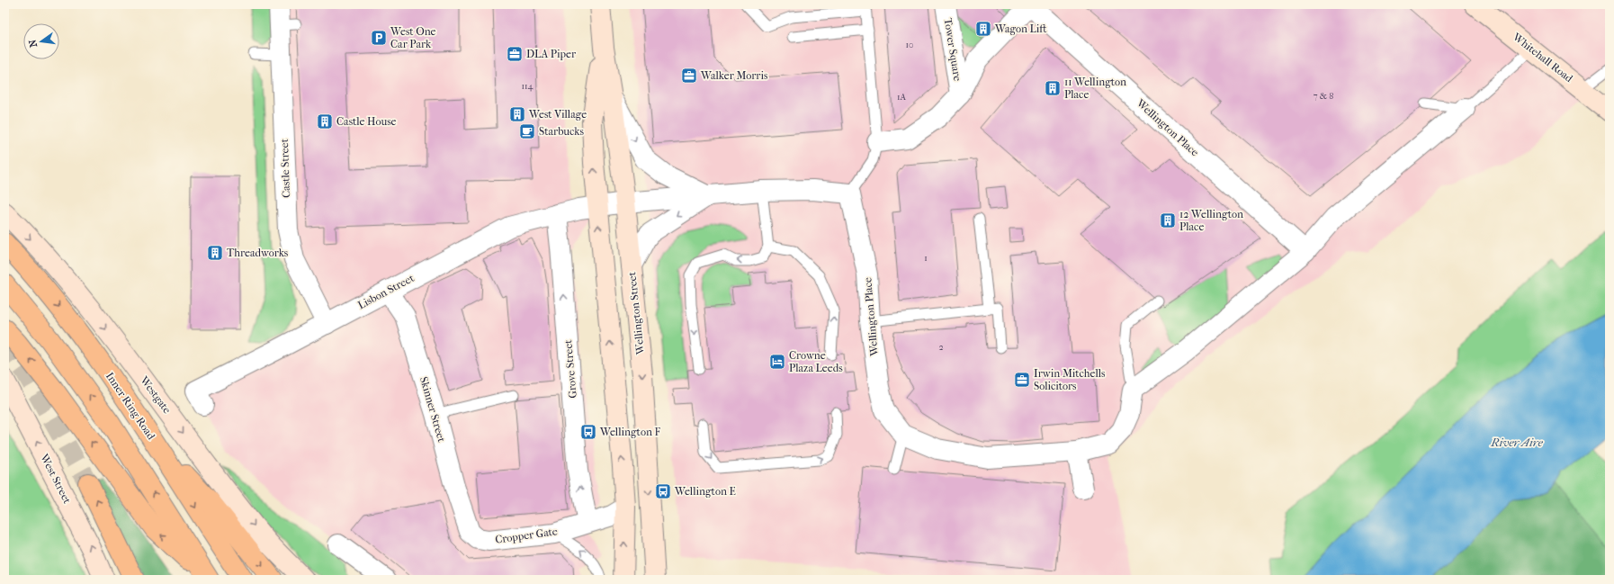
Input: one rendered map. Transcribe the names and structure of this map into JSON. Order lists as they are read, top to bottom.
{
  "streets": {
    "highway": ["Inner Ring Road"],
    "street": [
      "Tower Square",
      "Whitehall Road",
      "Wellington Place",
      "Castle Street",
      "Lisbon Street",
      "Wellington Street",
      "Grove Street",
      "Westgate",
      "Skinner Street",
      "West Street",
      "Cropper Gate"
    ]
  },
  "crossings": [
    ["Tower Square", "Wellington Place"],
    ["Castle Street", "Lisbon Street"],
    ["Lisbon Street", "Wellington Street"],
    ["Lisbon Street", "Grove Street"],
    ["Lisbon Street", "Skinner Street"],
    ["Wellington Street", "Cropper Gate"],
    ["Grove Street", "Cropper Gate"],
    ["Skinner Street", "Cropper Gate"]
  ],
  "one_way": ["Grove Street", "Westgate", "West Street"],
  "water": ["River Aire"],
  "places": {
    "building": [
      "Wagon Lift",
      "11 Wellington Place",
      "West Village",
      "Castle House",
      "12 Wellington Place",
      "Threadworks"
    ],
    "parking": ["West One Car Park"],
    "office": ["DLA Piper", "Walker Morris", "Irwin Mitchells Solicitors"],
    "cafe": ["Starbucks"],
    "hotel": ["Crowne Plaza Leeds"],
    "bus stop": ["Wellington F", "Wellington E"]
  },
  "house_numbers": [
    "10",
    "114",
    "7 & 8",
    "1A",
    "1",
    "2"
  ],
  "north": "left"
}
